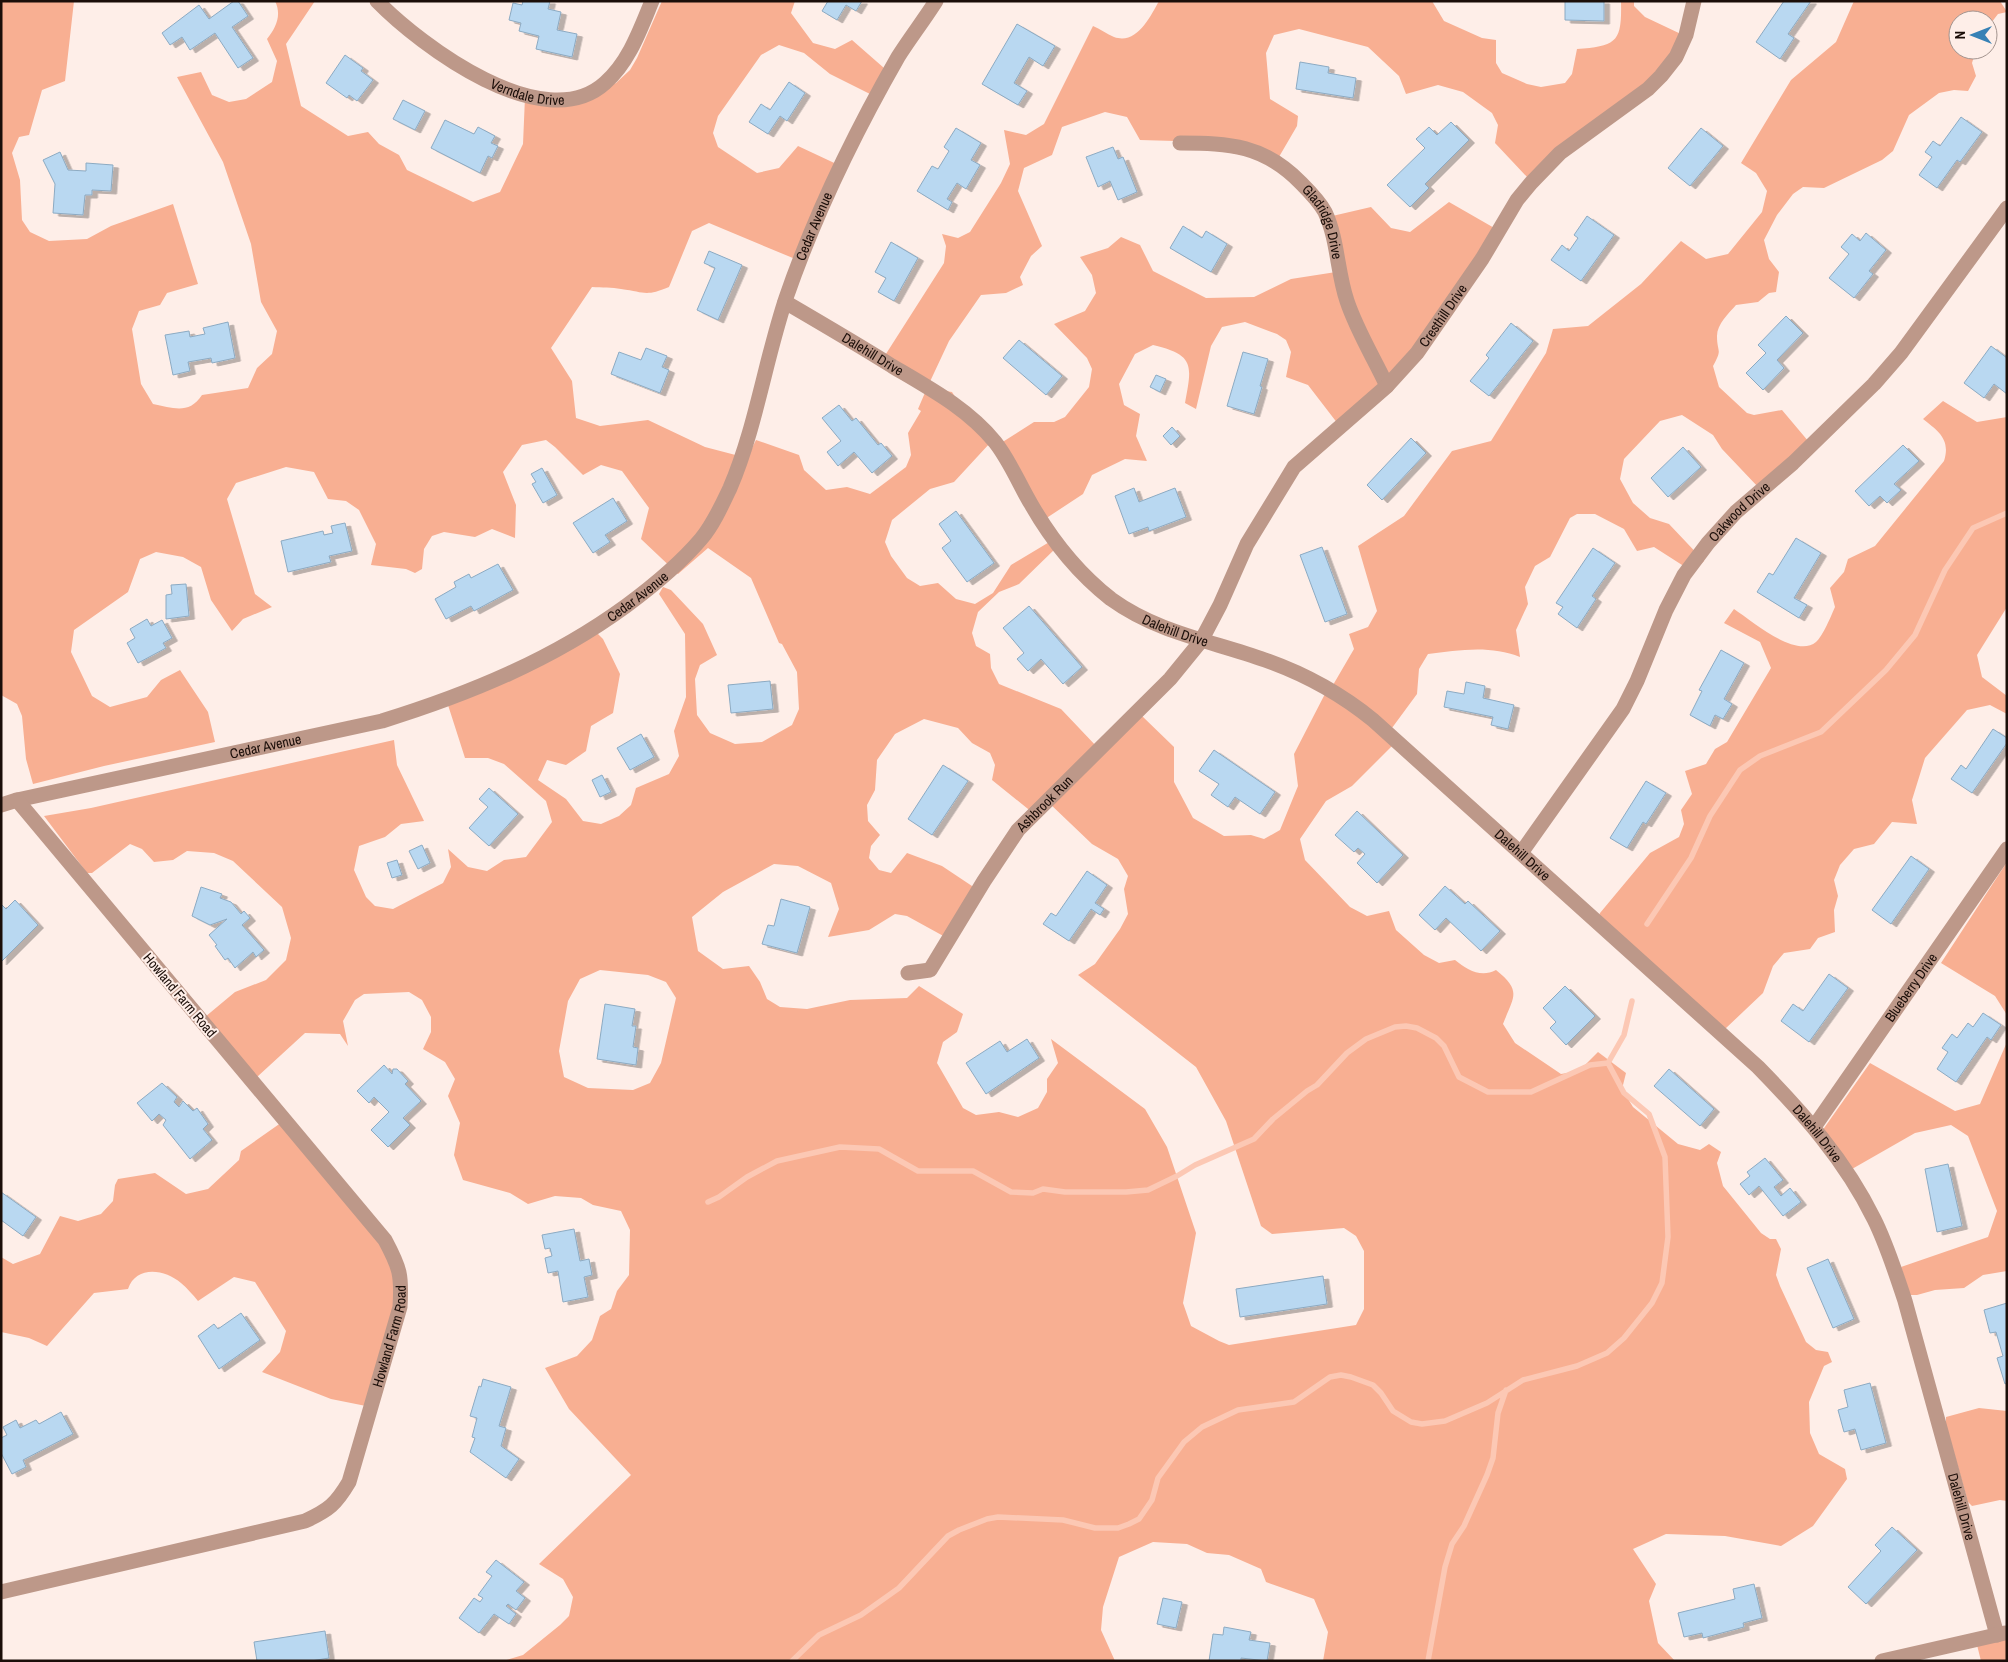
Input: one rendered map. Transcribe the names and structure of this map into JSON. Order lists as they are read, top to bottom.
{
  "streets": {
    "street": [
      "Verndale Drive",
      "Gladridge Drive",
      "Cedar Avenue",
      "Cresthill Drive",
      "Dalehill Drive",
      "Oakwood Drive",
      "Ashbrook Run",
      "Blueberry Drive",
      "Howland Farm Road"
    ]
  },
  "crossings": [
    ["Gladridge Drive", "Cresthill Drive"],
    ["Cedar Avenue", "Dalehill Drive"],
    ["Cedar Avenue", "Howland Farm Road"],
    ["Cresthill Drive", "Dalehill Drive"],
    ["Cresthill Drive", "Ashbrook Run"],
    ["Dalehill Drive", "Oakwood Drive"],
    ["Dalehill Drive", "Ashbrook Run"],
    ["Dalehill Drive", "Blueberry Drive"]
  ],
  "north": "left"
}
